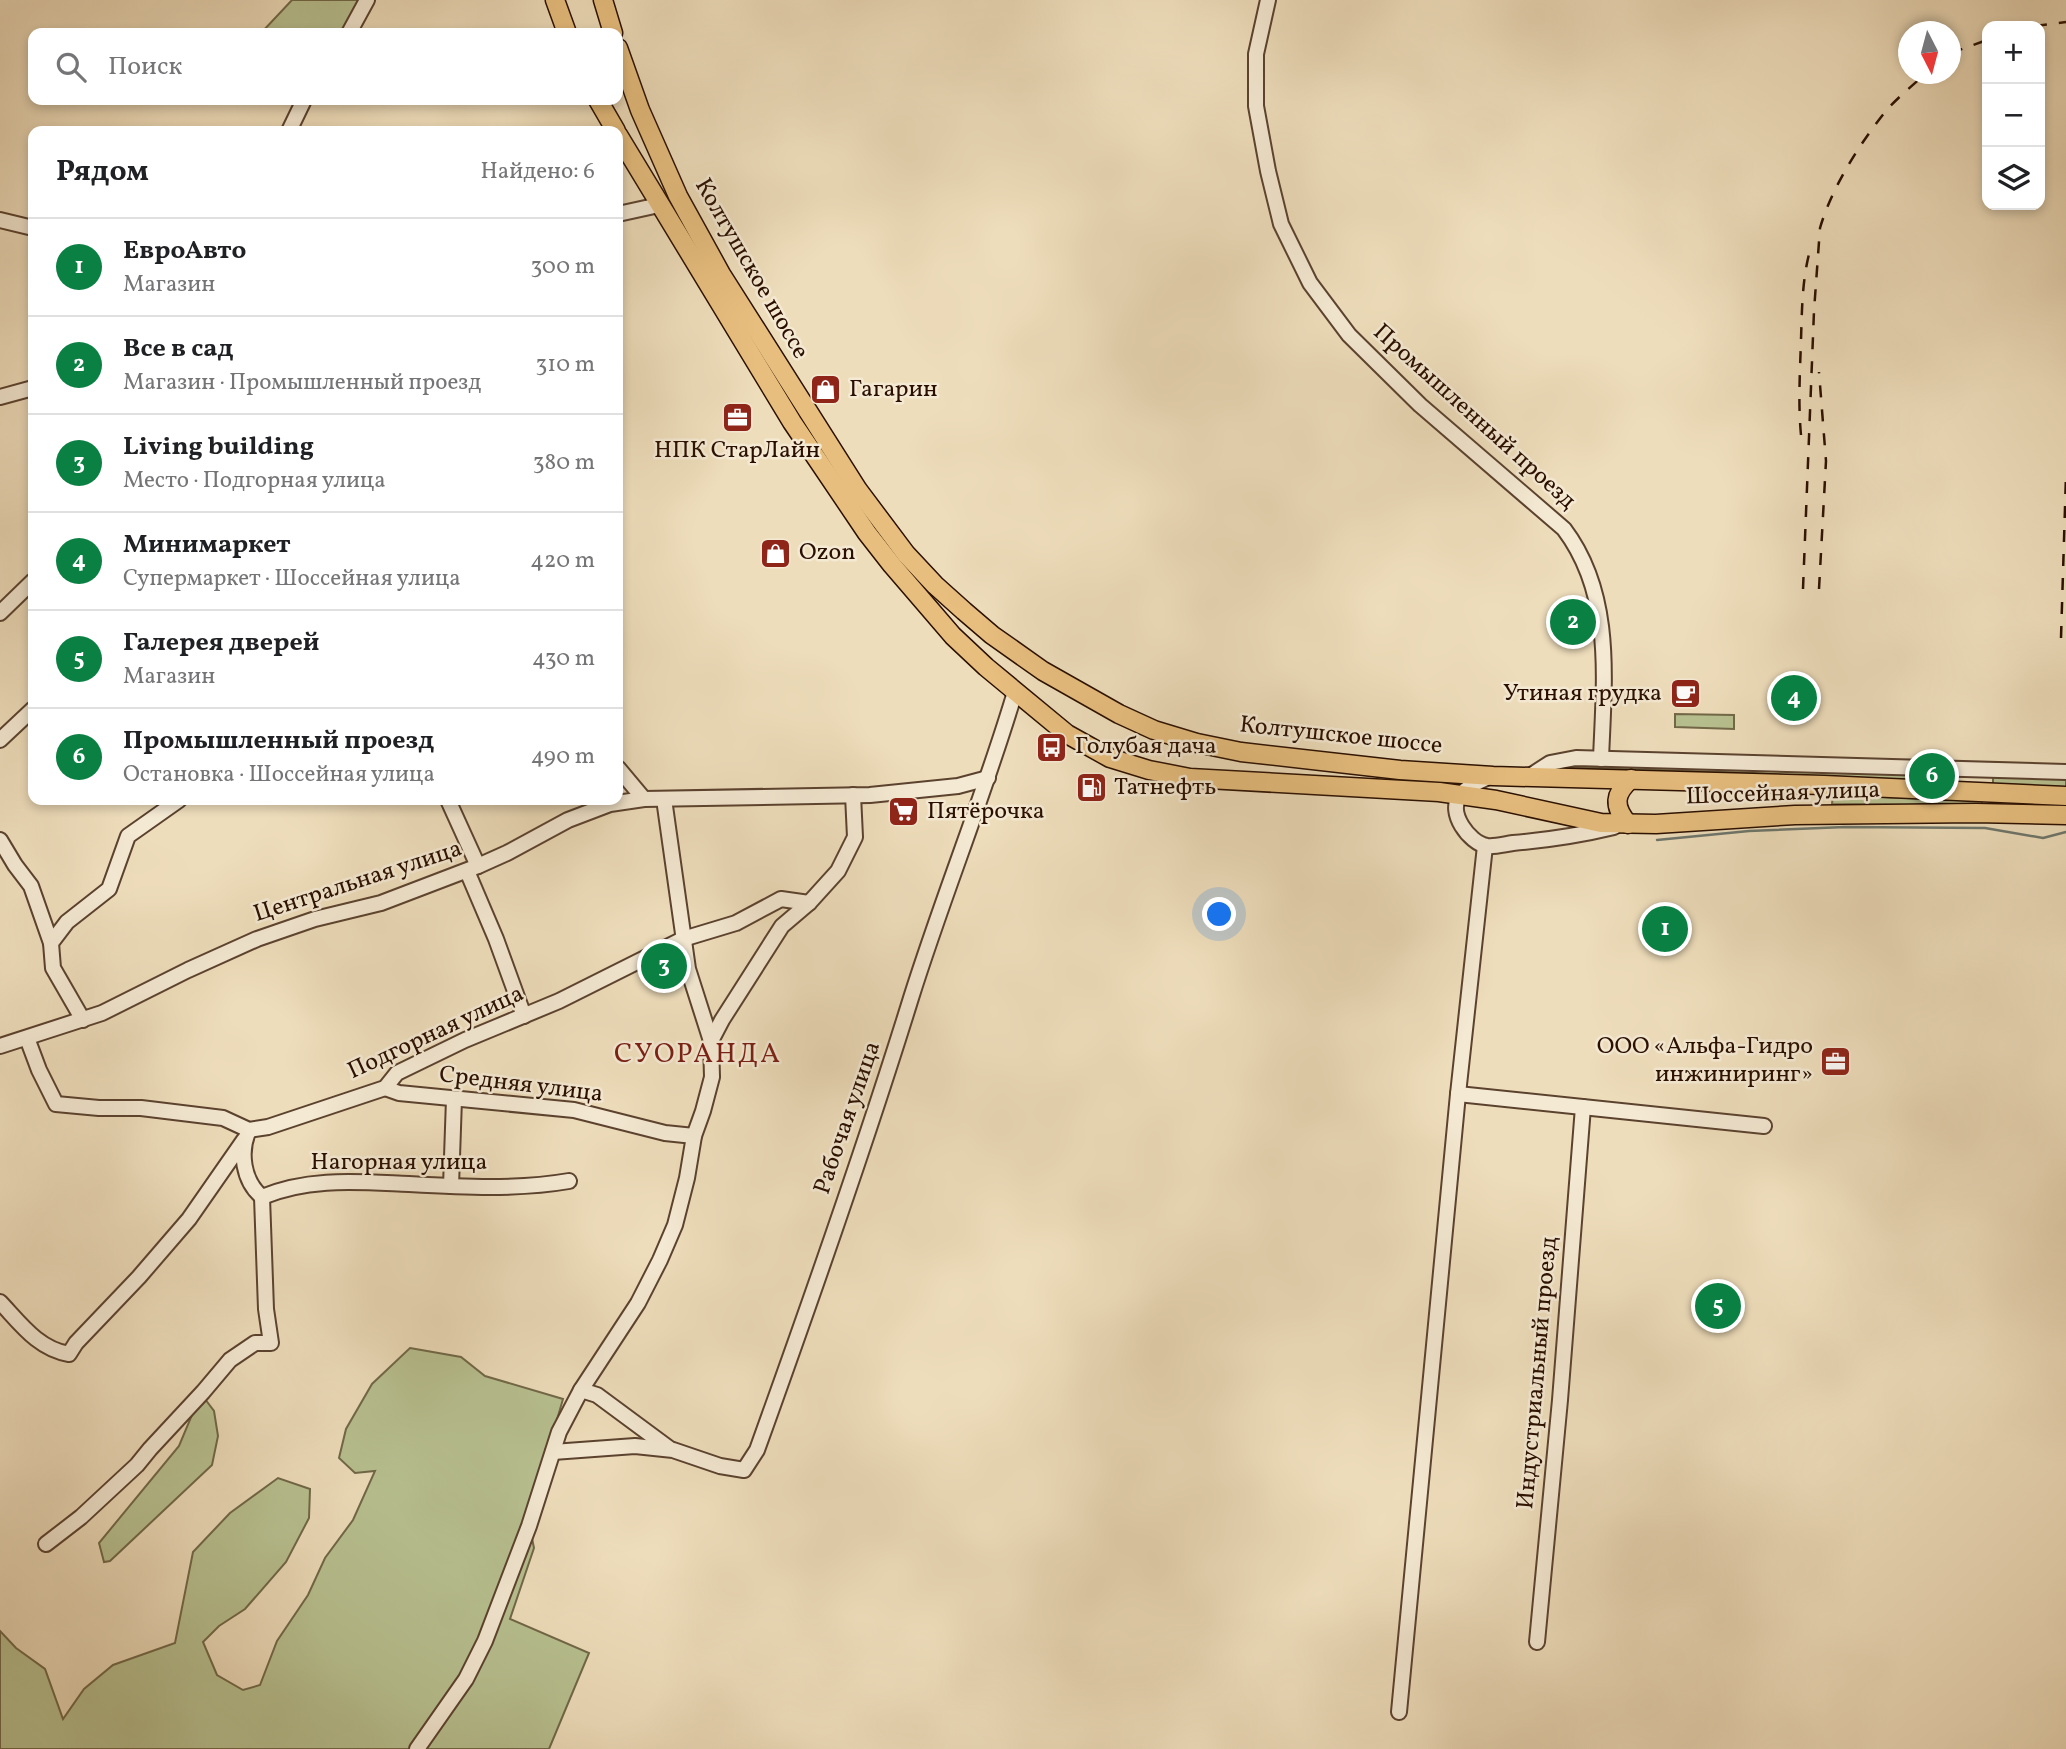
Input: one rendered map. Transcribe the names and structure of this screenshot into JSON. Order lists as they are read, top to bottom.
{
  "streets": {
    "main road": ["Колтушское шоссе", "Шоссейная улица"],
    "street": [
      "Промышленный проезд",
      "Центральная улица",
      "Подгорная улица",
      "Средняя улица",
      "Рабочая улица",
      "Нагорная улица",
      "Индустриальный проезд"
    ]
  },
  "crossings": [
    ["Колтушское шоссе", "Шоссейная улица"],
    ["Колтушское шоссе", "Рабочая улица"],
    ["Центральная улица", "Рабочая улица"],
    ["Подгорная улица", "Средняя улица"]
  ],
  "districts": ["СУОРАНДА"],
  "places": {
    "shop": ["Гагарин", "Ozon"],
    "office": ["НПК СтарЛайн", "ООО «Альфа-Гидро инжиниринг»"],
    "cafe": ["Утиная грудка"],
    "bus stop": ["Голубая дача"],
    "fuel station": ["Татнефть"],
    "supermarket": ["Пятёрочка"]
  },
  "north": "bottom",
  "page": {
    "map_buttons": ["+", "−"],
    "search": "Поиск",
    "heading": ["Рядом", "Найдено: 6"],
    "list": [
      {
        "mark": "1",
        "name": "ЕвроАвто",
        "note": "Магазин",
        "value": "300 m"
      },
      {
        "mark": "2",
        "name": "Все в сад",
        "note": "Магазин · Промышленный проезд",
        "value": "310 m"
      },
      {
        "mark": "3",
        "name": "Living building",
        "note": "Место · Подгорная улица",
        "value": "380 m"
      },
      {
        "mark": "4",
        "name": "Минимаркет",
        "note": "Супермаркет · Шоссейная улица",
        "value": "420 m"
      },
      {
        "mark": "5",
        "name": "Галерея дверей",
        "note": "Магазин",
        "value": "430 m"
      },
      {
        "mark": "6",
        "name": "Промышленный проезд",
        "note": "Остановка · Шоссейная улица",
        "value": "490 m"
      }
    ],
    "pins": [
      "2",
      "4",
      "6",
      "1",
      "3",
      "5"
    ]
  }
}
